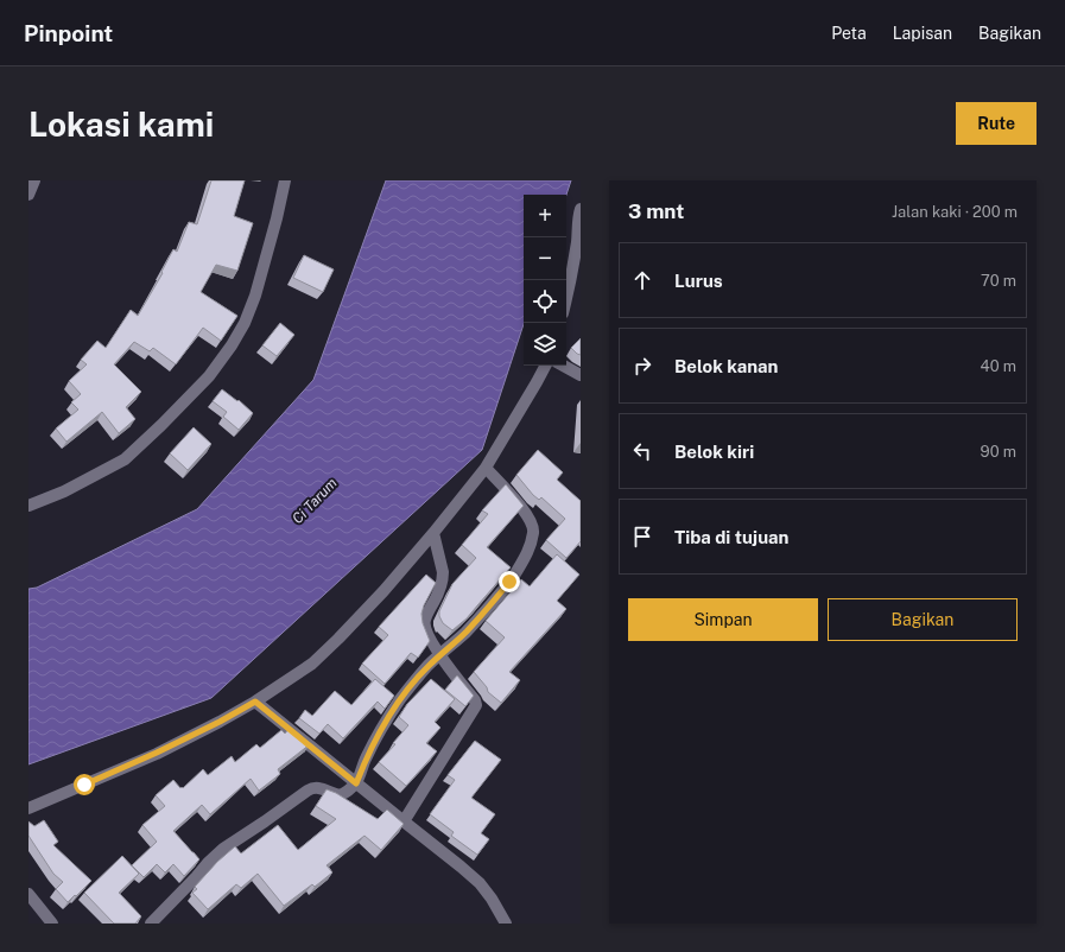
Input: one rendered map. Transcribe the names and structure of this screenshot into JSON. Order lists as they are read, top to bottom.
{
  "water": ["Ci Tarum"],
  "page": {
    "header": "Pinpoint",
    "nav": ["Peta", "Lapisan", "Bagikan"],
    "buttons": [
      "Rute",
      ["Simpan", "Bagikan"]
    ],
    "title": "Lokasi kami",
    "heading": ["3 mnt", "Jalan kaki · 200 m"],
    "map_buttons": ["+", "−"],
    "list": [
      ["Lurus", "70 m"],
      ["Belok kanan", "40 m"],
      ["Belok kiri", "90 m"],
      "Tiba di tujuan"
    ]
  }
}
